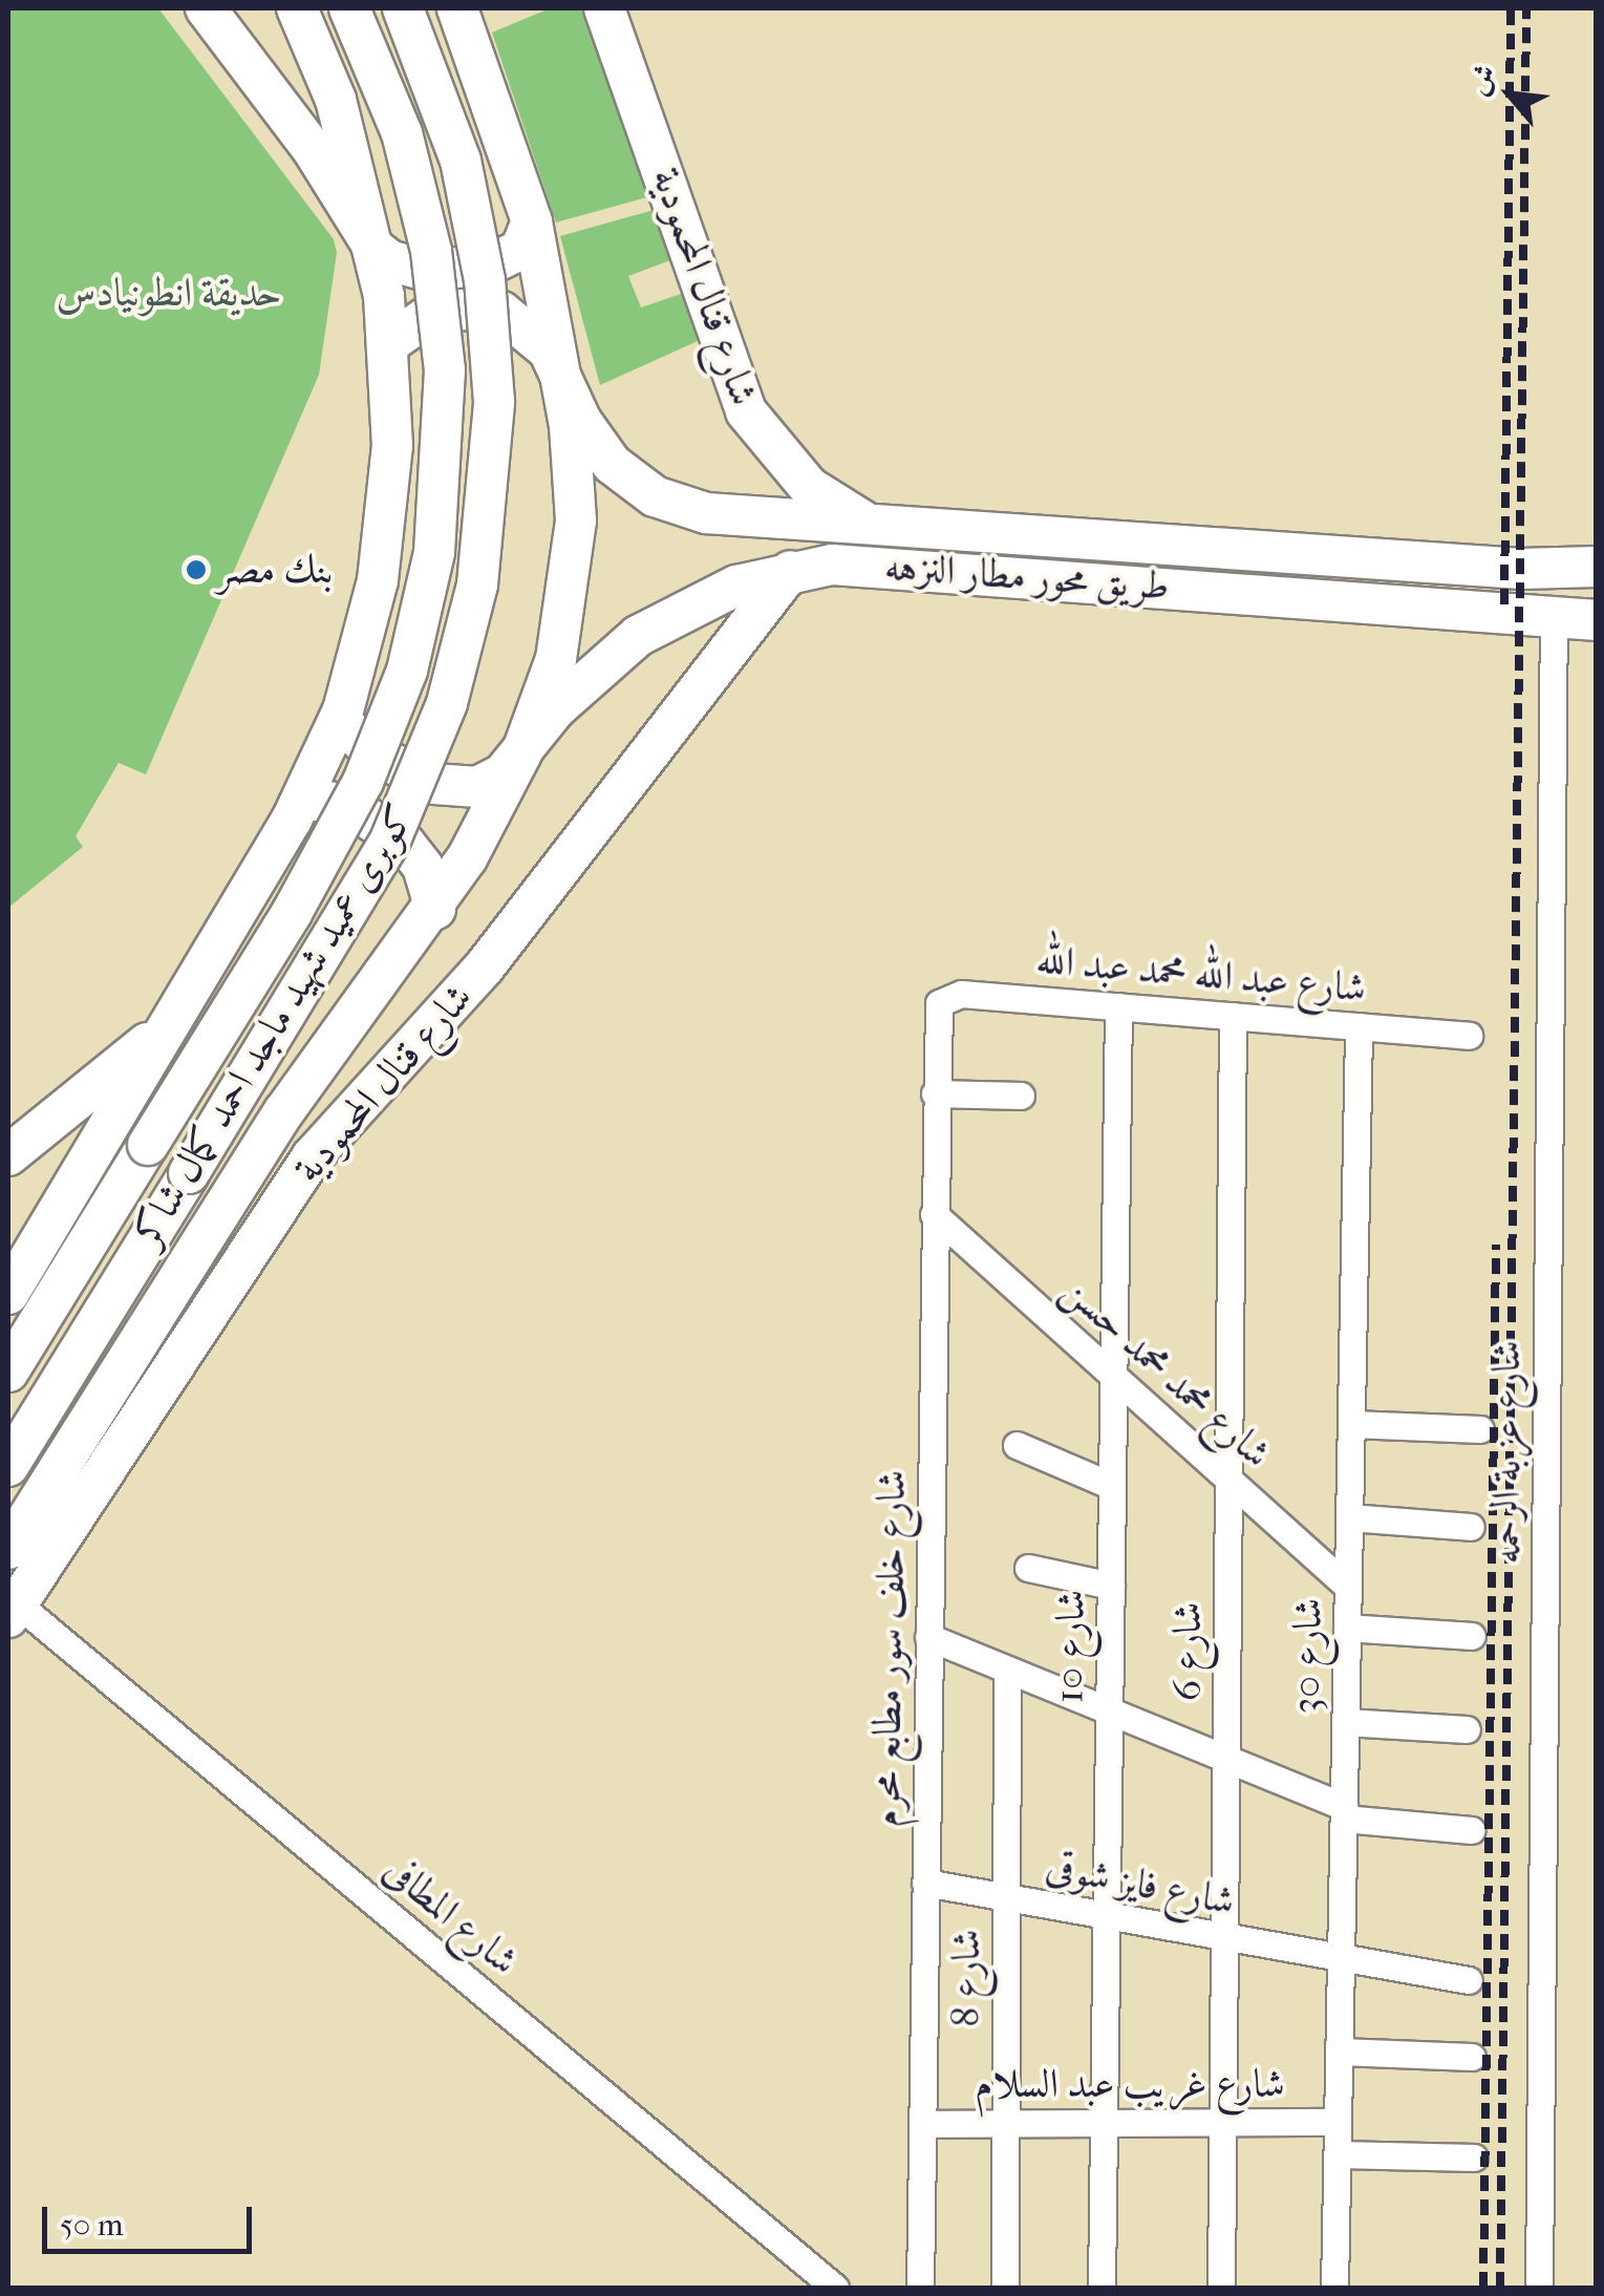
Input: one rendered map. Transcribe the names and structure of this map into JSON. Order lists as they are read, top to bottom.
{
  "streets": {
    "main road": ["شارع قنال المحمودية", "طريق محور مطار النزهه", "كوبرى عميد شهيد ماجد احمد كمال شاكر"],
    "street": [
      "شارع عبد الله محمد عبد الله",
      "شارع محمد محمد حسن",
      "شارع عزبة الرحمه",
      "شارع 10",
      "شارع خلف سور مطابع محرم",
      "شارع 6",
      "شارع 30",
      "شارع فايز شوقى",
      "شارع المطافى",
      "شارع 8",
      "شارع غريب عبد السلام"
    ]
  },
  "crossings": [
    ["شارع قنال المحمودية", "طريق محور مطار النزهه"],
    ["شارع قنال المحمودية", "شارع المطافى"],
    ["طريق محور مطار النزهه", "شارع عزبة الرحمه"],
    ["شارع عبد الله محمد عبد الله", "شارع 10"],
    ["شارع عبد الله محمد عبد الله", "شارع خلف سور مطابع محرم"],
    ["شارع عبد الله محمد عبد الله", "شارع 6"],
    ["شارع عبد الله محمد عبد الله", "شارع 30"],
    ["شارع محمد محمد حسن", "شارع 10"],
    ["شارع محمد محمد حسن", "شارع خلف سور مطابع محرم"],
    ["شارع محمد محمد حسن", "شارع 6"],
    ["شارع محمد محمد حسن", "شارع 30"],
    ["شارع 10", "شارع فايز شوقى"],
    ["شارع 10", "شارع غريب عبد السلام"],
    ["شارع خلف سور مطابع محرم", "شارع فايز شوقى"],
    ["شارع خلف سور مطابع محرم", "شارع غريب عبد السلام"],
    ["شارع 6", "شارع فايز شوقى"],
    ["شارع 6", "شارع غريب عبد السلام"],
    ["شارع 30", "شارع فايز شوقى"],
    ["شارع 30", "شارع غريب عبد السلام"],
    ["شارع فايز شوقى", "شارع 8"],
    ["شارع 8", "شارع غريب عبد السلام"]
  ],
  "parks": ["حديقة انطونيادس"],
  "places": ["بنك مصر"],
  "scale_bar": "50 m",
  "north": "top left"
}
